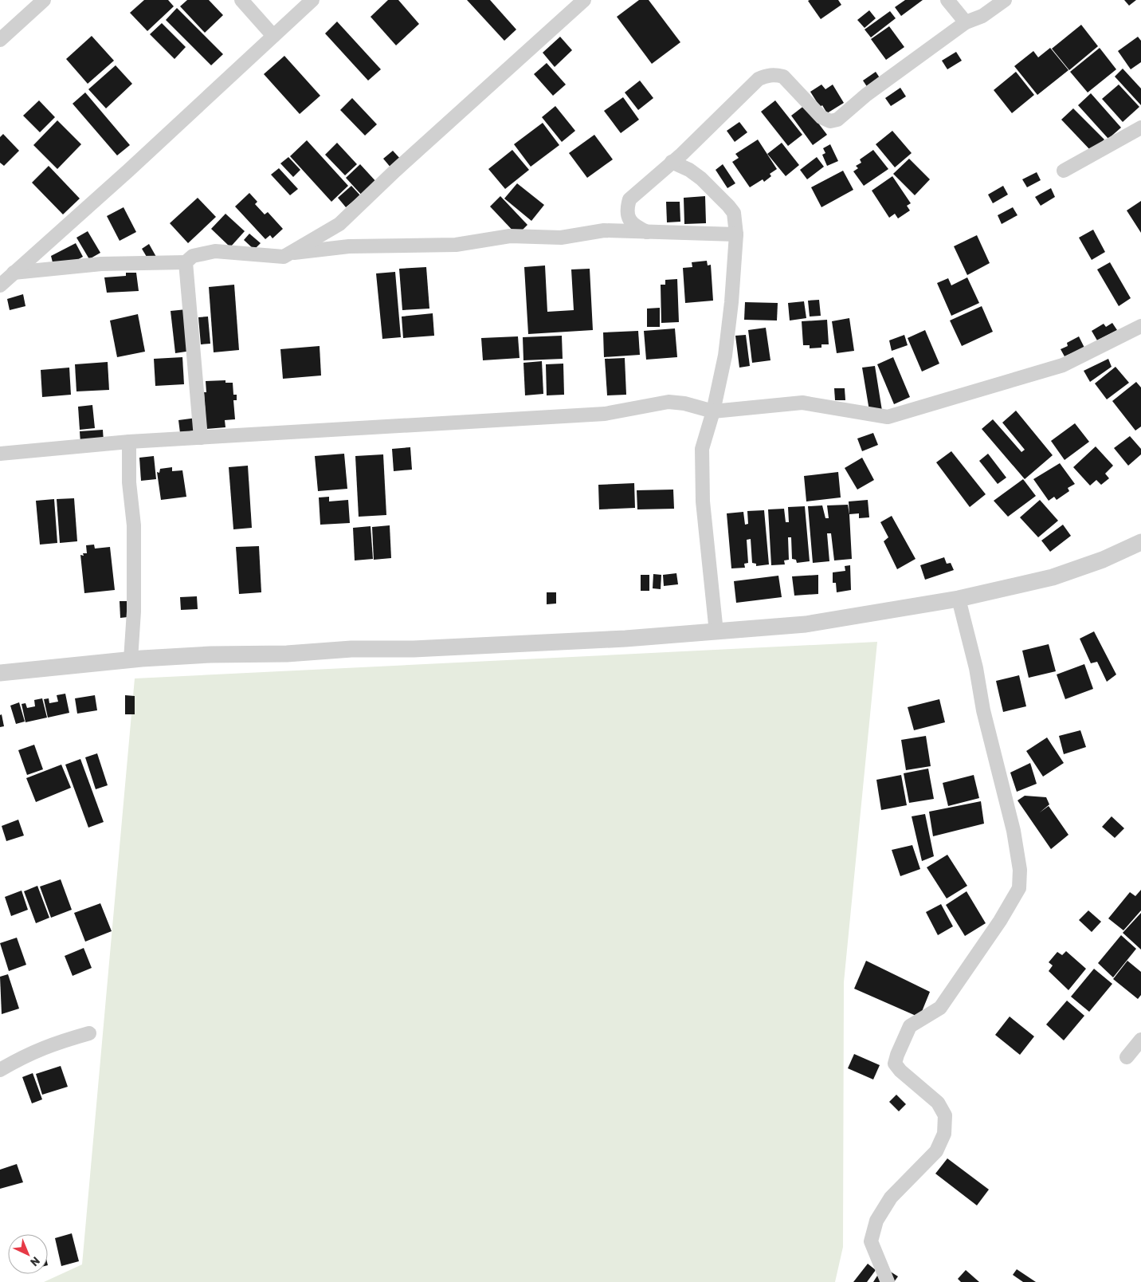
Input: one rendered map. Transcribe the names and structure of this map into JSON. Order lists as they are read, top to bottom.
{
  "north": "bottom right"
}
